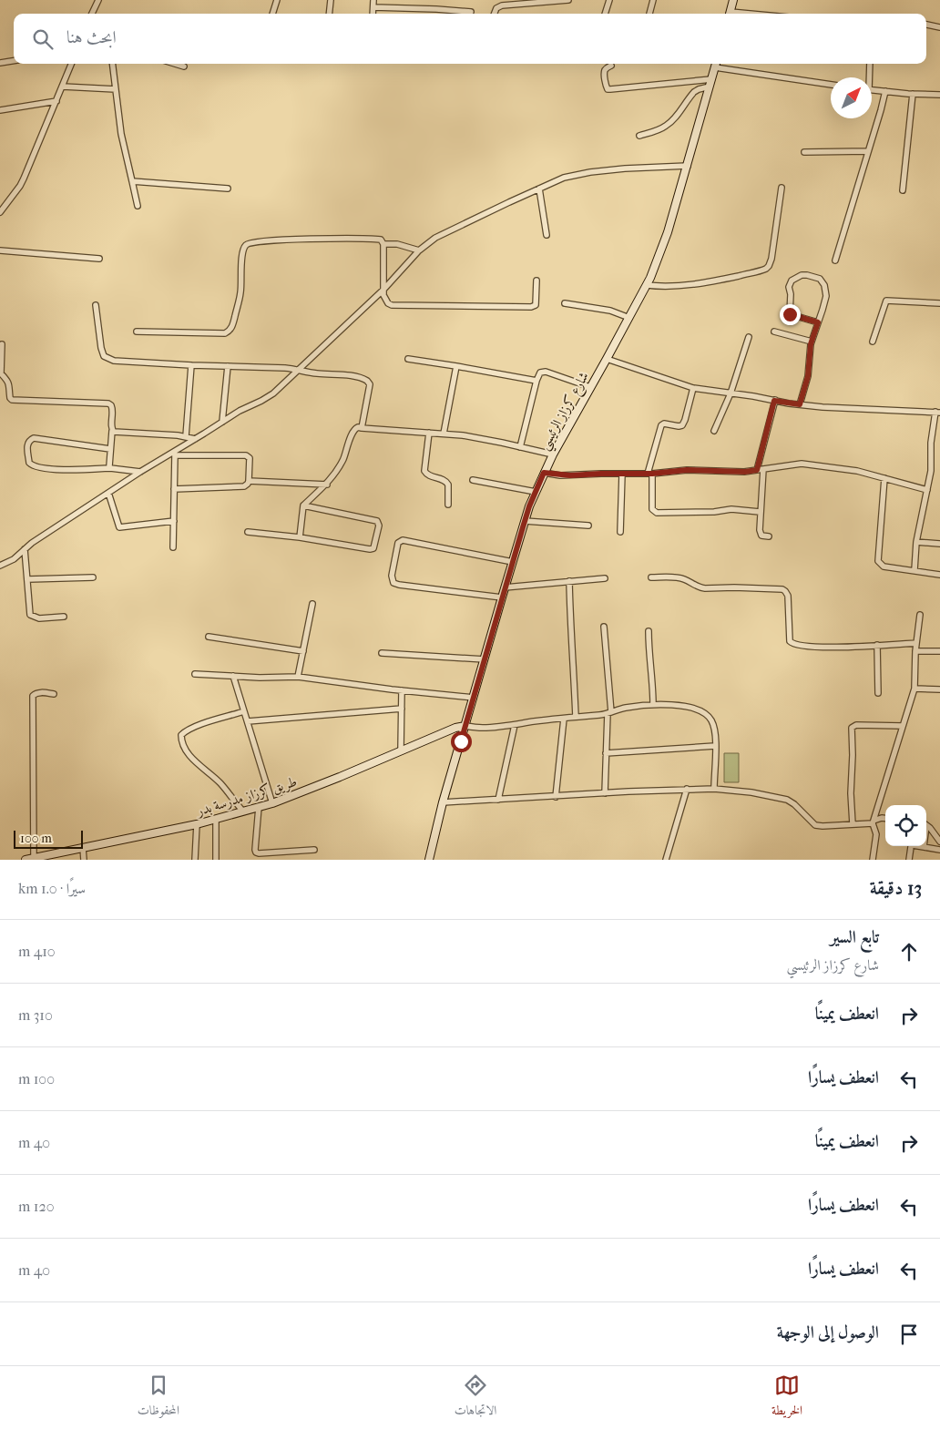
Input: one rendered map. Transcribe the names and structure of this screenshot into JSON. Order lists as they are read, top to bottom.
{
  "streets": {
    "street": ["شارع كرزاز الرئيسي", "طريق كرزاز مدرسة بدر"]
  },
  "crossings": [
    ["شارع كرزاز الرئيسي", "طريق كرزاز مدرسة بدر"]
  ],
  "scale_bar": "100 m",
  "north": "top right",
  "page": {
    "search": "ابحث هنا",
    "scale": "100 m",
    "heading": ["13 دقيقة", "سيرًا · 1.0 km"],
    "list": [
      ["تابع السير", "شارع كرزاز الرئيسي", "410 m"],
      ["انعطف يمينًا", "310 m"],
      ["انعطف يسارًا", "100 m"],
      ["انعطف يمينًا", "40 m"],
      ["انعطف يسارًا", "120 m"],
      ["انعطف يسارًا", "40 m"],
      "الوصول إلى الوجهة"
    ],
    "nav": ["الخريطة", "الاتجاهات", "المحفوظات"]
  }
}
